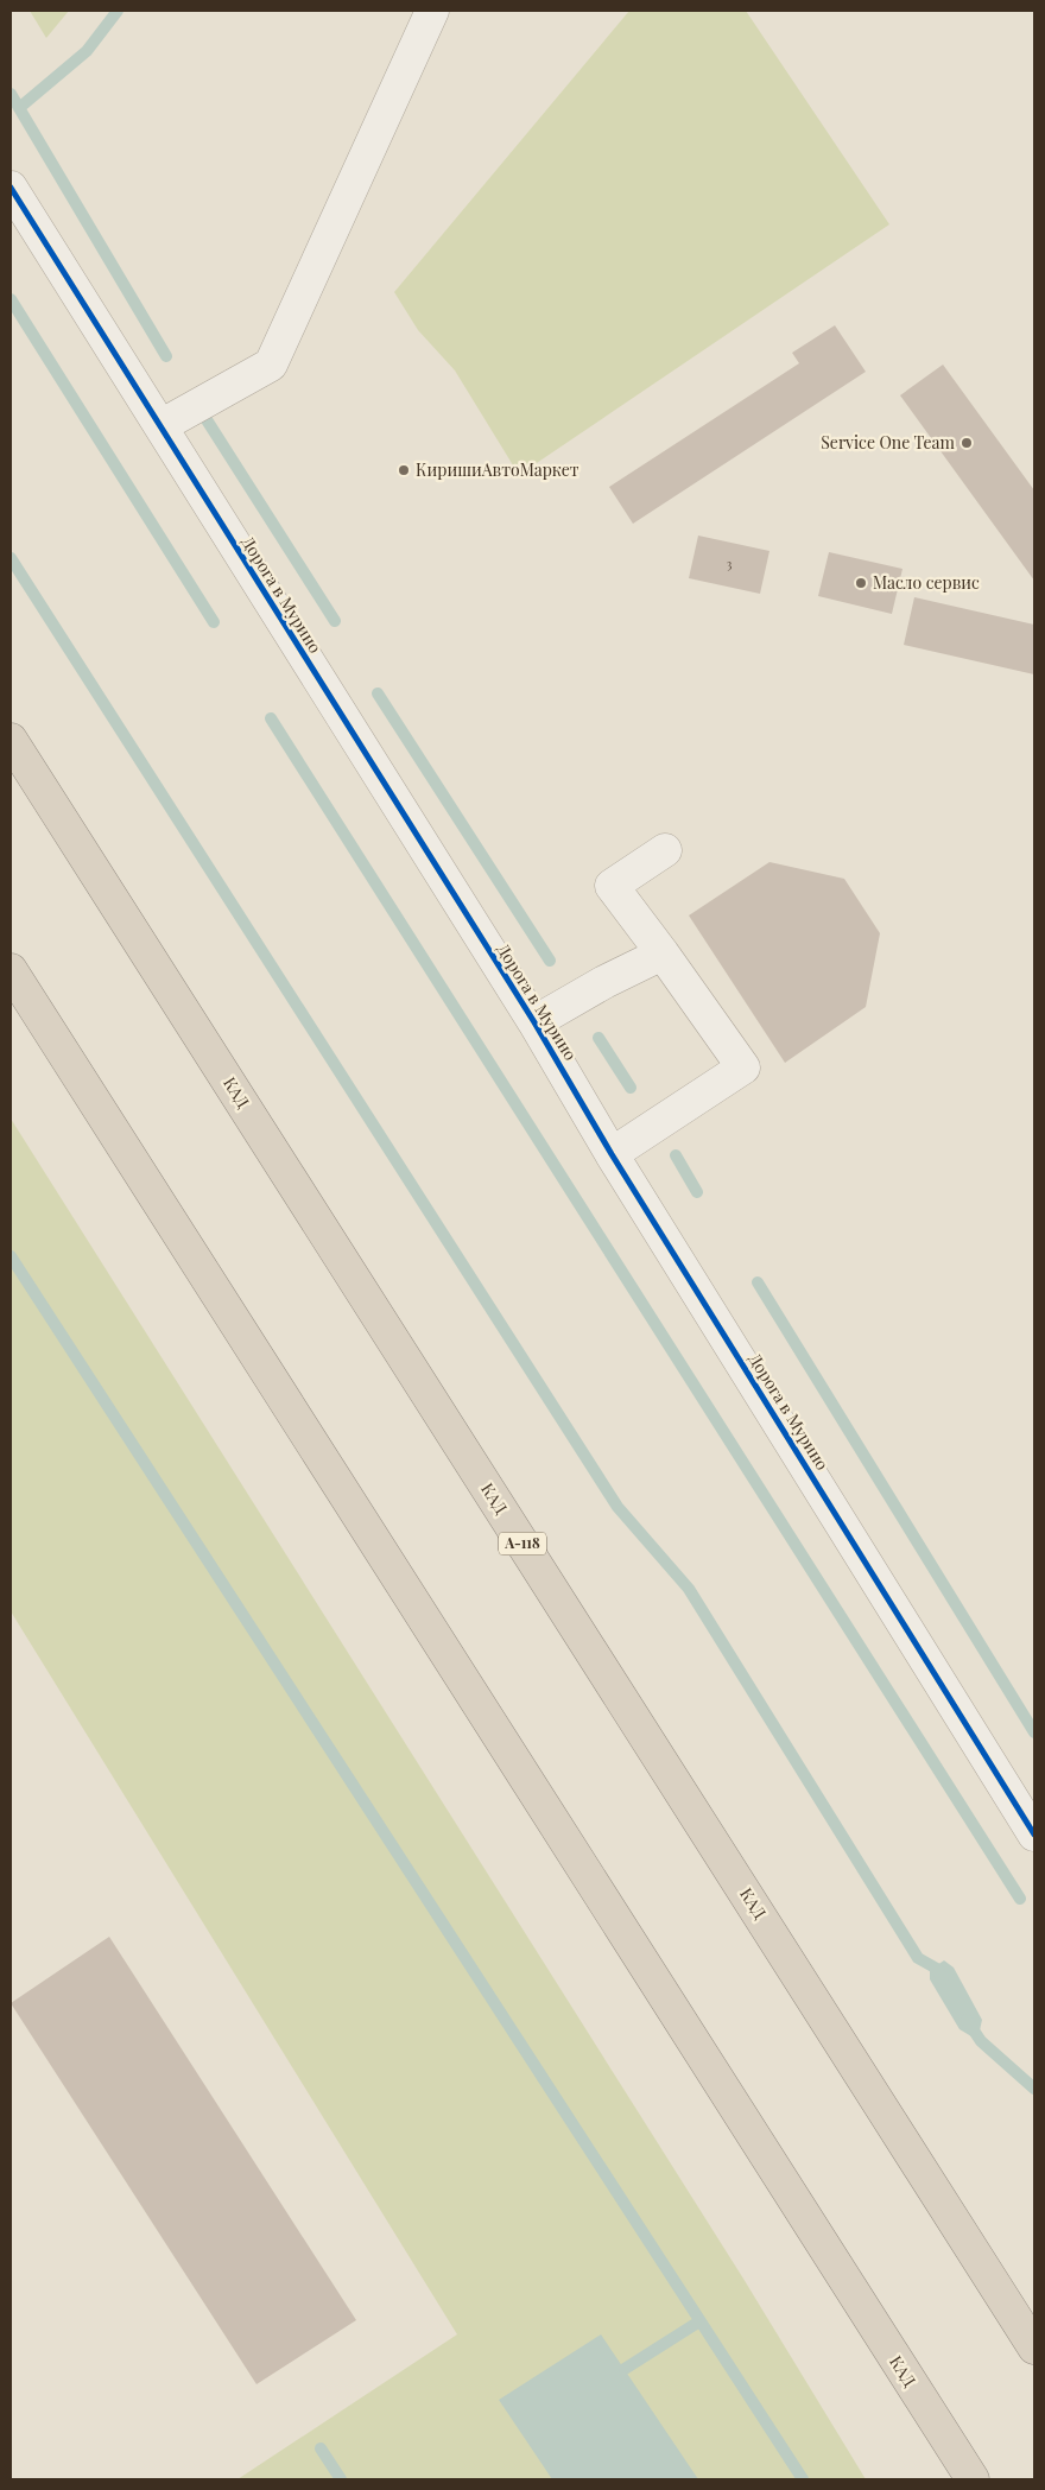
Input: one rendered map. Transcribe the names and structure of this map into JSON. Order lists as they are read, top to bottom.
{
  "streets": {
    "highway": ["КАД", "А-118"],
    "street": ["Дорога в Мурино"]
  },
  "places": ["Service One Team", "КиришиАвтоМаркет", "Масло сервис"],
  "house_numbers": ["3"]
}
